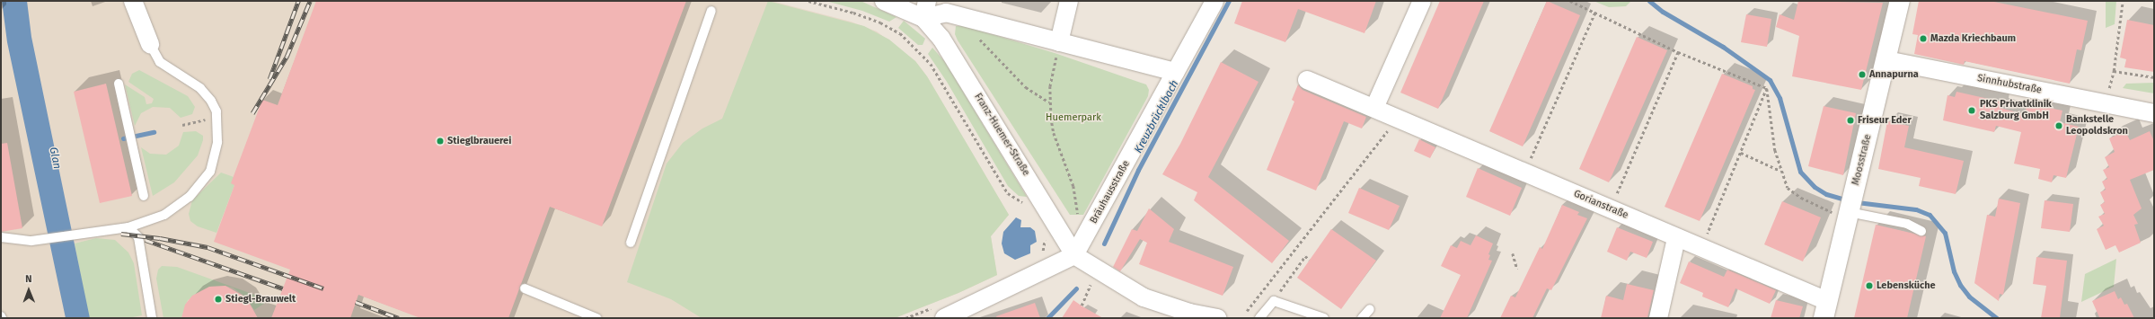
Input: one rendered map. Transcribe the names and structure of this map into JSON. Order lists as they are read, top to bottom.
{
  "streets": {
    "street": [
      "Sinnhubstraße",
      "Franz-Huemer-Straße",
      "Moosstraße",
      "Bräuhausstraße",
      "Gorianstraße"
    ]
  },
  "crossings": [
    ["Sinnhubstraße", "Moosstraße"],
    ["Franz-Huemer-Straße", "Bräuhausstraße"],
    ["Moosstraße", "Gorianstraße"]
  ],
  "water": ["Kreuzbrücklbach", "Glan"],
  "parks": ["Huemerpark"],
  "places": [
    "Mazda Kriechbaum",
    "Annapurna",
    "PKS Privatklinik Salzburg GmbH",
    "Friseur Eder",
    "Bankstelle Leopoldskron",
    "Stieglbrauerei",
    "Lebensküche",
    "Stiegl-Brauwelt"
  ],
  "north": "top"
}
